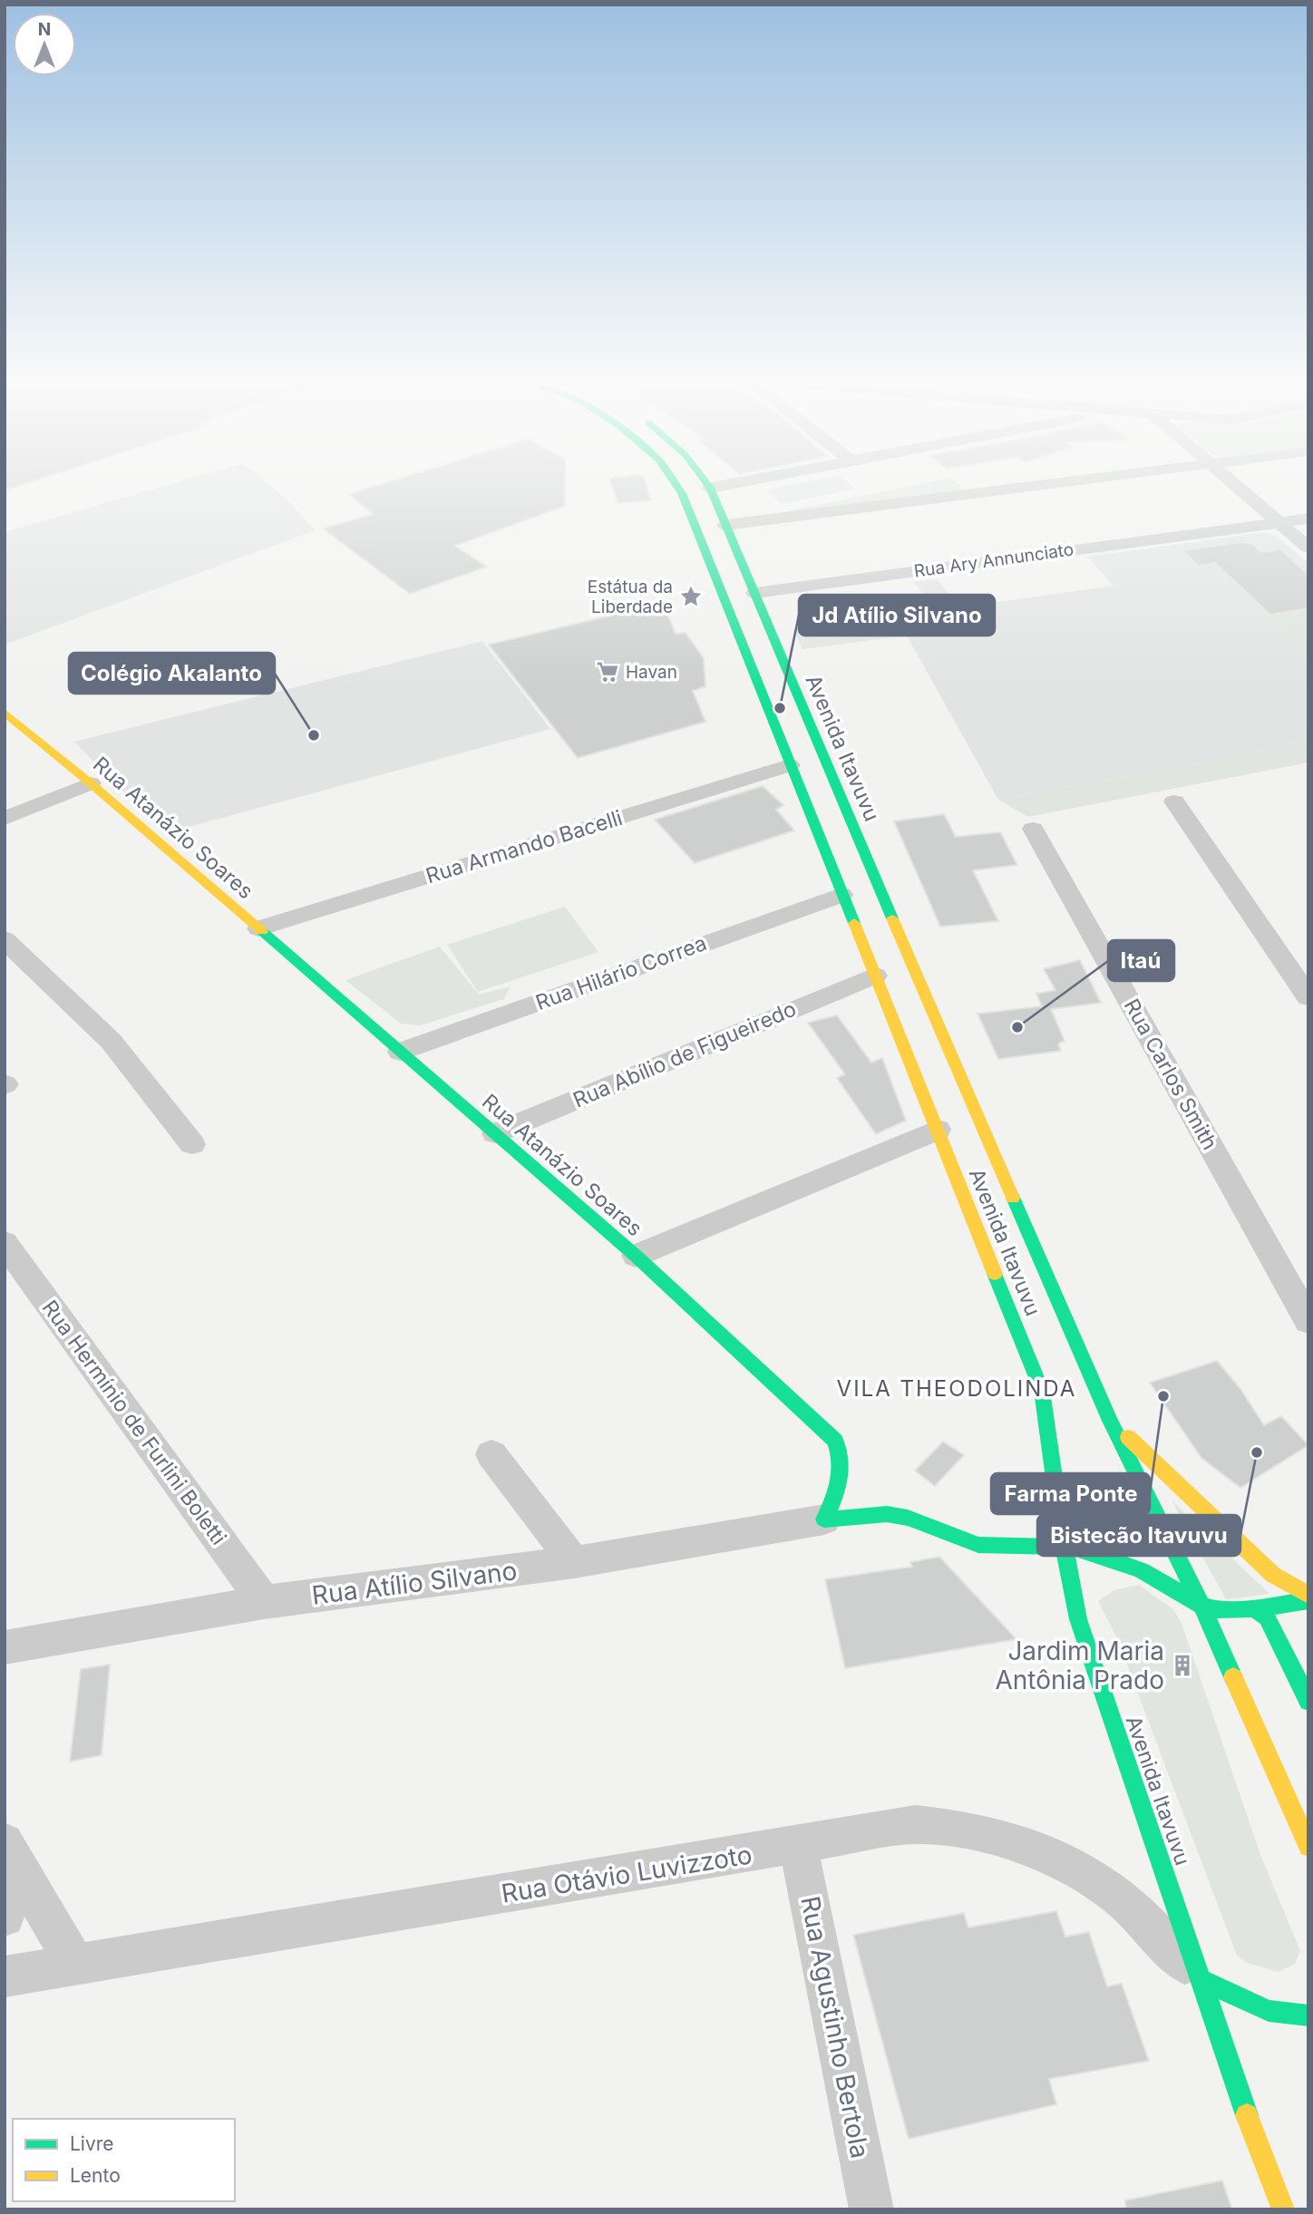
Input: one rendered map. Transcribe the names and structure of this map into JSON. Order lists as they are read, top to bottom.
{
  "streets": {
    "main road": ["Avenida Itavuvu", "Rua Atanázio Soares"],
    "street": [
      "Rua Ary Annunciato",
      "Rua Armando Bacelli",
      "Rua Hilário Correa",
      "Rua Abílio de Figueiredo",
      "Rua Carlos Smith",
      "Rua Hermínio de Furlini Boletti",
      "Rua Atílio Silvano",
      "Rua Otávio Luvizzoto",
      "Rua Agustinho Bertola"
    ]
  },
  "crossings": [
    ["Rua Ary Annunciato", "Avenida Itavuvu"],
    ["Avenida Itavuvu", "Rua Armando Bacelli"],
    ["Avenida Itavuvu", "Rua Hilário Correa"],
    ["Avenida Itavuvu", "Rua Abílio de Figueiredo"],
    ["Avenida Itavuvu", "Rua Otávio Luvizzoto"],
    ["Rua Atanázio Soares", "Rua Armando Bacelli"],
    ["Rua Atanázio Soares", "Rua Hilário Correa"],
    ["Rua Atanázio Soares", "Rua Abílio de Figueiredo"],
    ["Rua Atanázio Soares", "Rua Atílio Silvano"],
    ["Rua Hermínio de Furlini Boletti", "Rua Atílio Silvano"],
    ["Rua Otávio Luvizzoto", "Rua Agustinho Bertola"]
  ],
  "districts": ["VILA THEODOLINDA"],
  "places": {
    "place": ["Estátua da Liberdade"],
    "supermarket": ["Havan"],
    "other": [
      "Jd Atílio Silvano",
      "Colégio Akalanto",
      "Itaú",
      "Farma Ponte",
      "Bistecão Itavuvu"
    ],
    "building": ["Jardim Maria Antônia Prado"]
  },
  "legend": ["Livre", "Lento"],
  "north": "top"
}
